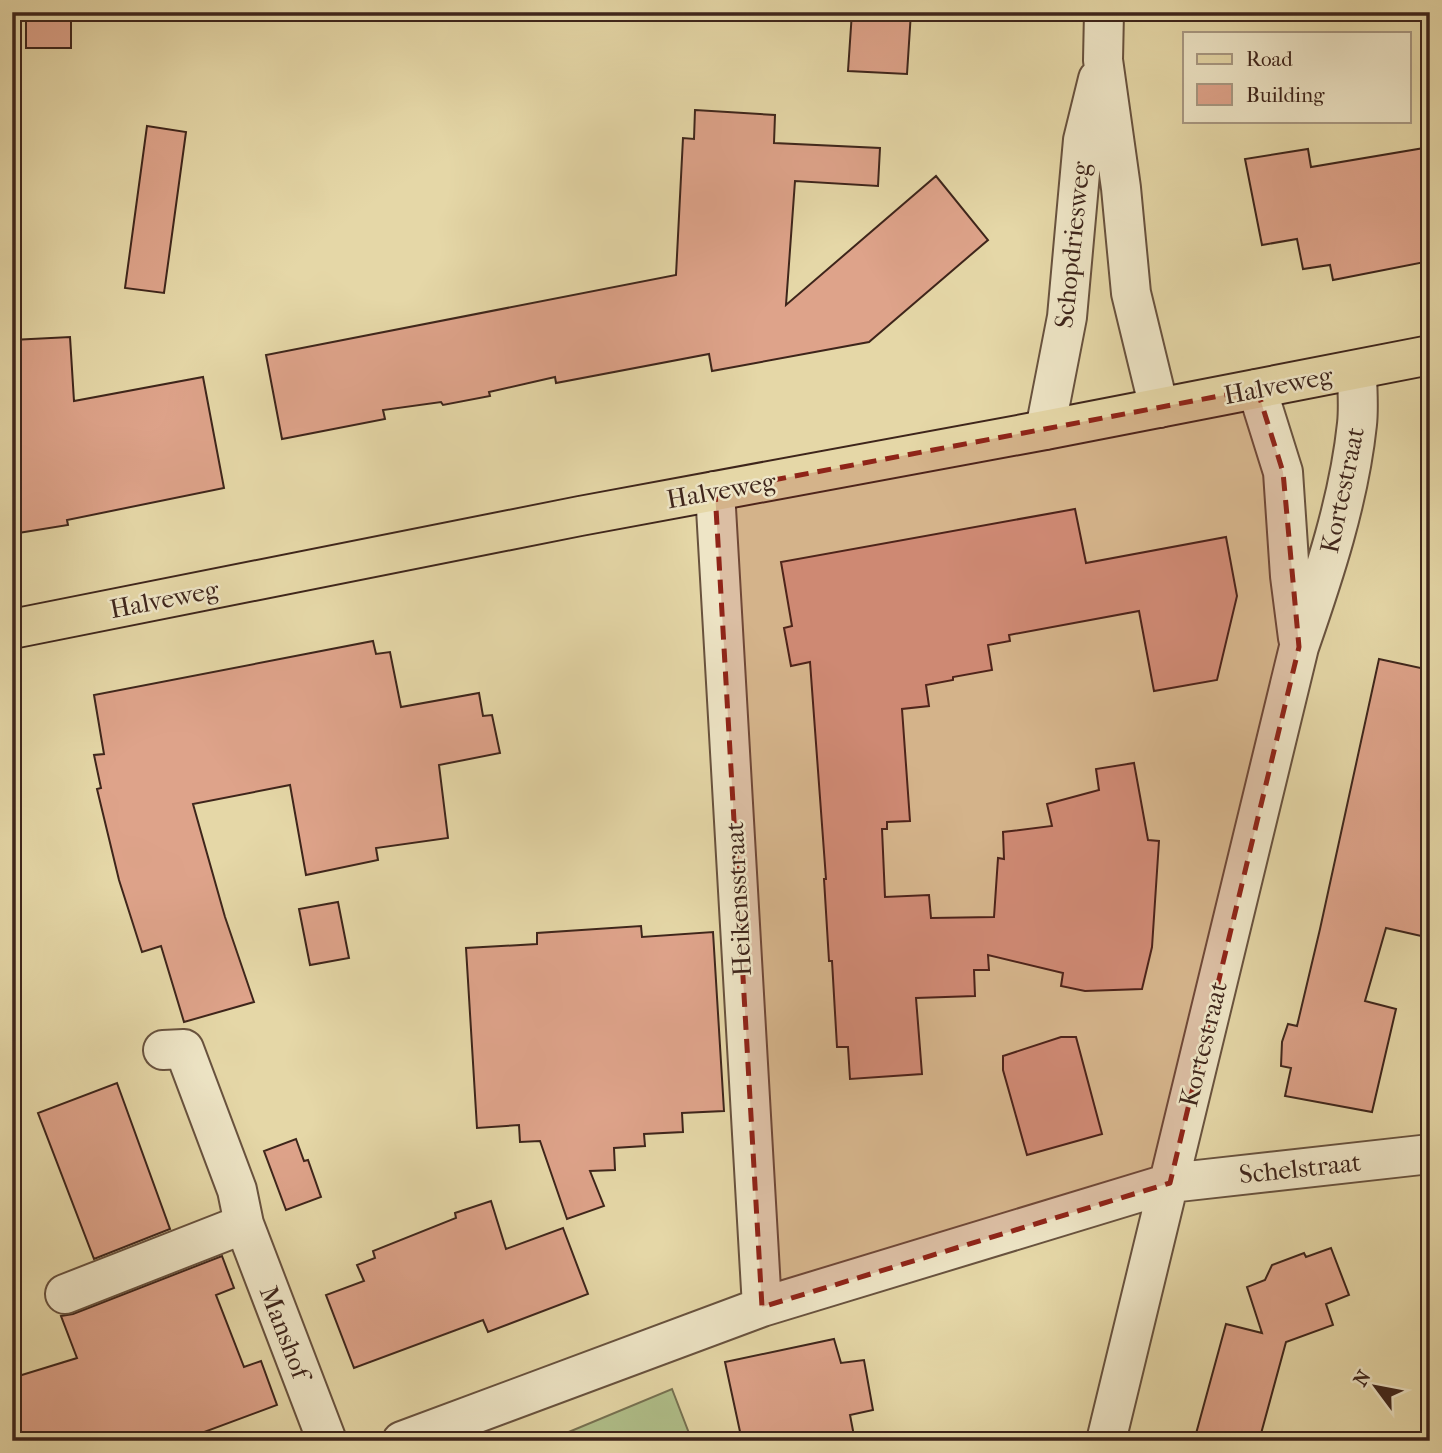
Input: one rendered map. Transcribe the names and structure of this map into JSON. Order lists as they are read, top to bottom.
{
  "streets": {
    "main road": ["Halveweg"],
    "street": [
      "Schopdriesweg",
      "Kortestraat",
      "Heikensstraat",
      "Schelstraat",
      "Manshof"
    ]
  },
  "crossings": [
    ["Schopdriesweg", "Halveweg"],
    ["Halveweg", "Kortestraat"],
    ["Halveweg", "Heikensstraat"],
    ["Kortestraat", "Schelstraat"]
  ],
  "legend": ["Road", "Building"],
  "north": "top left"
}
